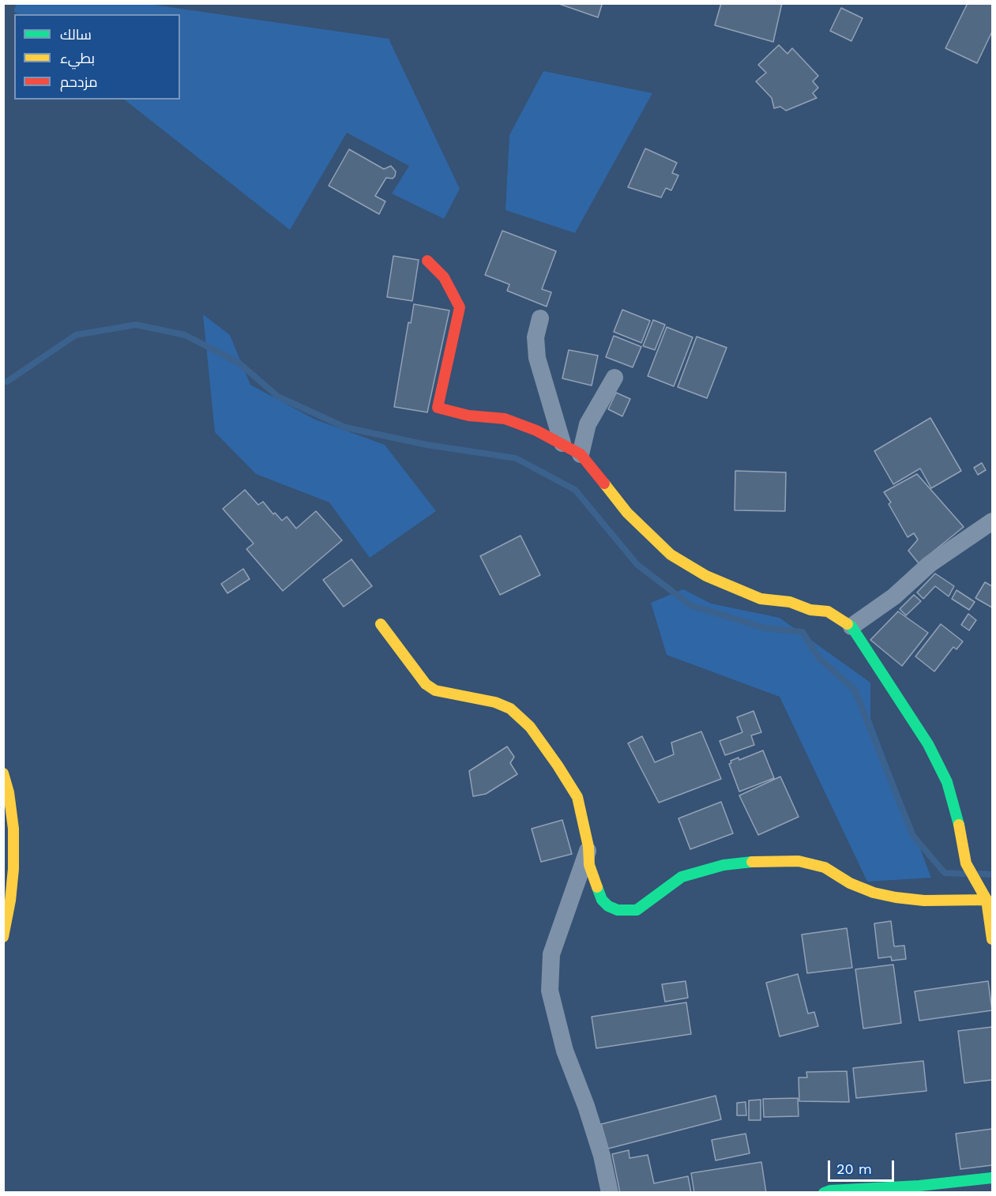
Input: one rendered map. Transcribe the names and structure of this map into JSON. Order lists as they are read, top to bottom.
{
  "legend": ["سالك", "بطيء", "مزدحم"],
  "scale_bar": "20 m"
}
